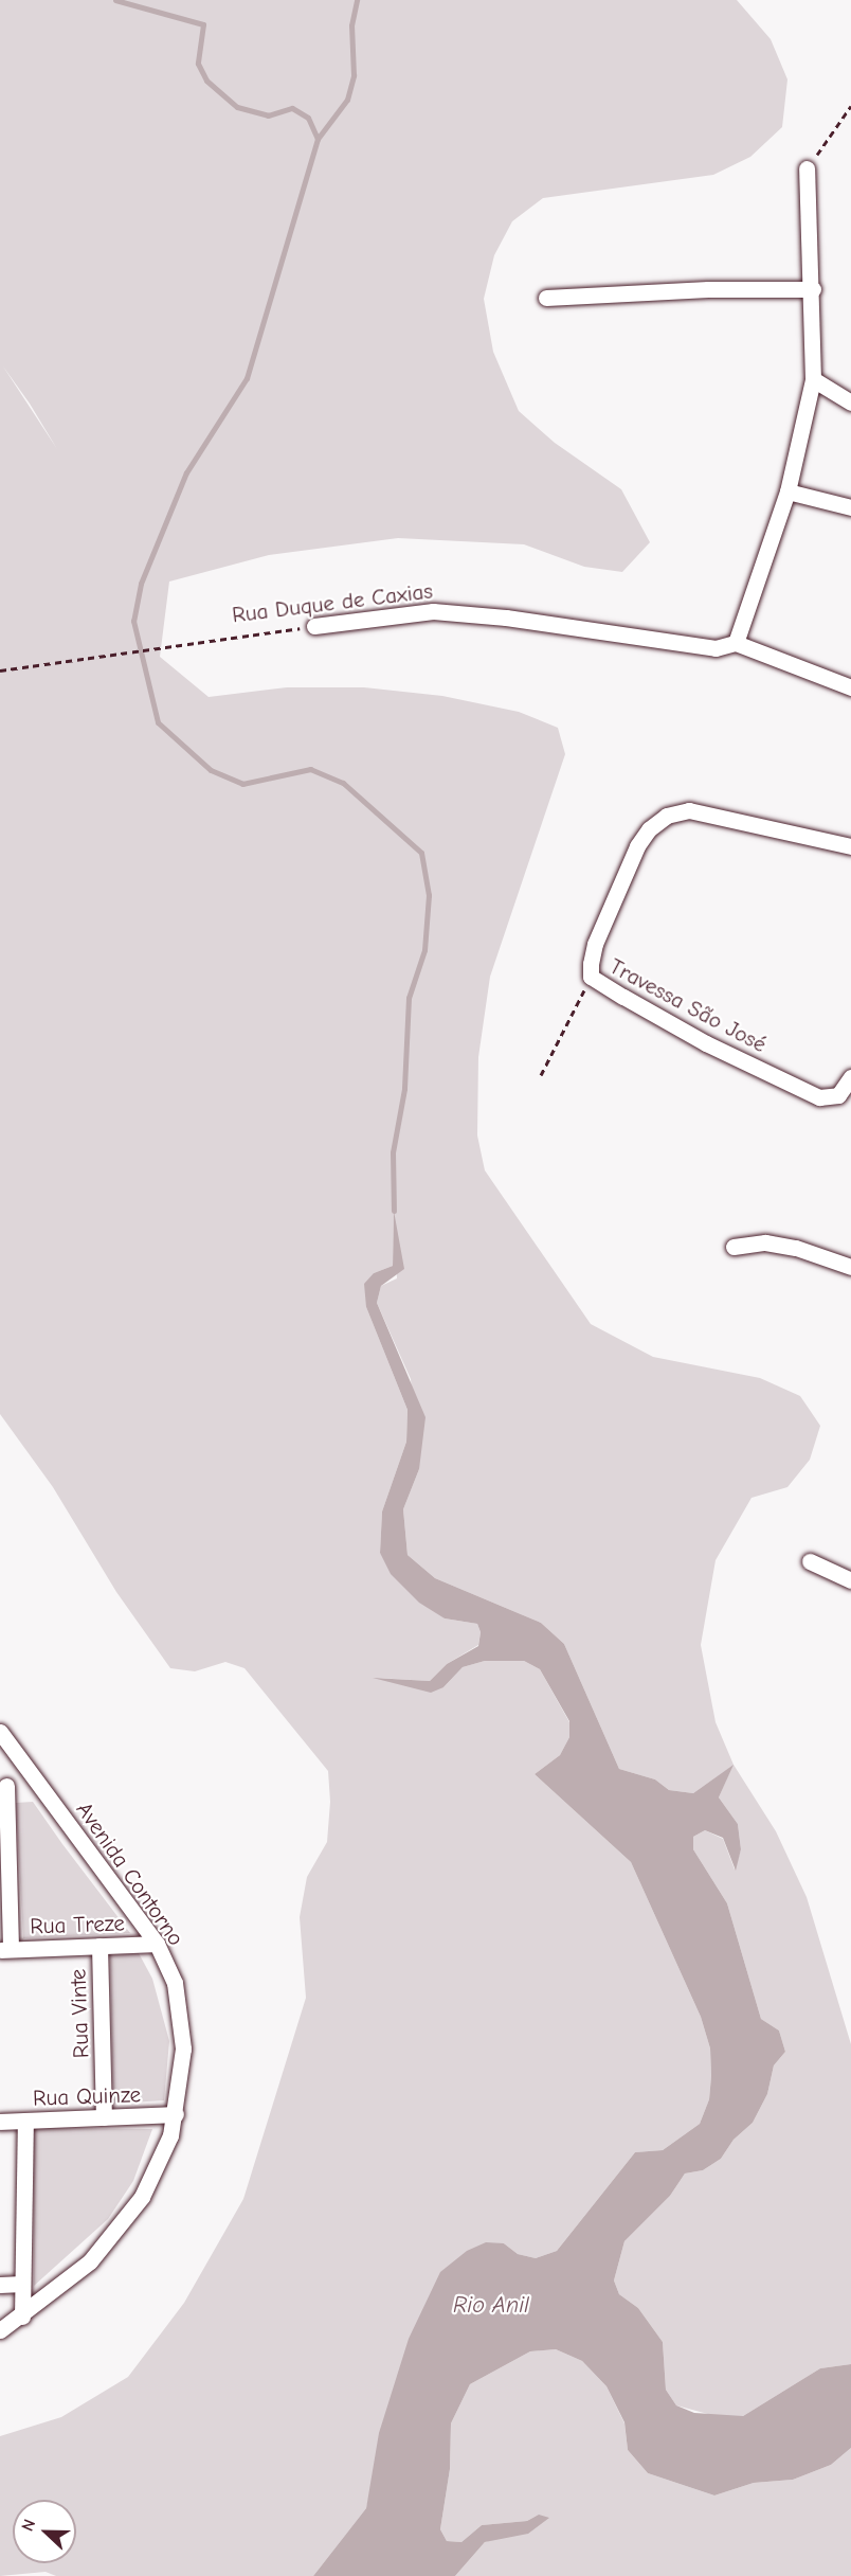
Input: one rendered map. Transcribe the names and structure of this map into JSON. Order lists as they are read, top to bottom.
{
  "streets": {
    "street": [
      "Rua Duque de Caxias",
      "Travessa São José",
      "Avenida Contorno",
      "Rua Treze",
      "Rua Vinte",
      "Rua Quinze"
    ]
  },
  "crossings": [
    ["Avenida Contorno", "Rua Treze"],
    ["Avenida Contorno", "Rua Quinze"],
    ["Rua Treze", "Rua Vinte"],
    ["Rua Vinte", "Rua Quinze"]
  ],
  "water": ["Rio Anil"],
  "north": "left"
}
